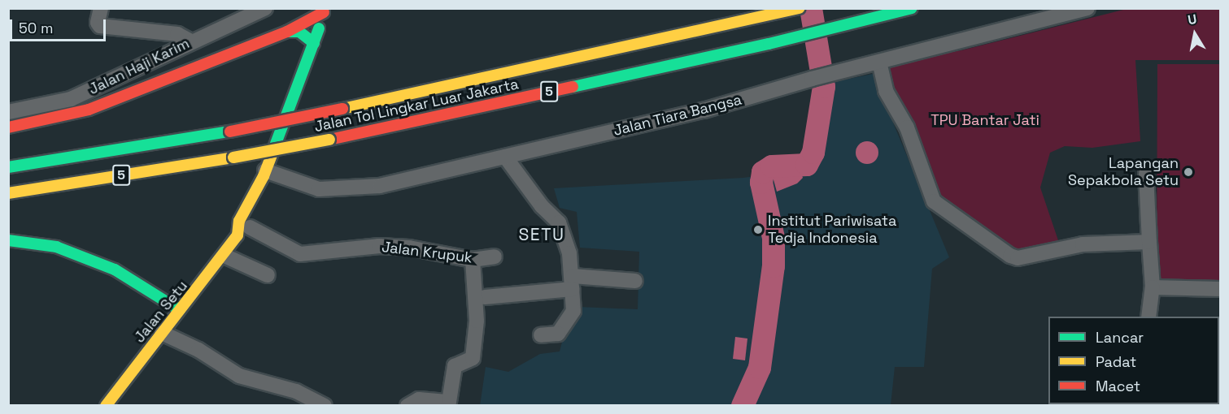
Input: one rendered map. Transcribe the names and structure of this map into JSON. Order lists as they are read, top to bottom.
{
  "streets": {
    "main road": ["5", "Jalan Tol Lingkar Luar Jakarta", "Jalan Setu"],
    "street": ["Jalan Haji Karim", "Jalan Tiara Bangsa", "Jalan Krupuk"]
  },
  "crossings": [
    ["Jalan Tiara Bangsa", "Jalan Setu"],
    ["Jalan Krupuk", "Jalan Setu"]
  ],
  "districts": ["SETU"],
  "parks": ["TPU Bantar Jati"],
  "places": ["Lapangan Sepakbola Setu", "Institut Pariwisata Tedja Indonesia"],
  "legend": ["Lancar", "Padat", "Macet"],
  "scale_bar": "50 m",
  "north": "top"
}
